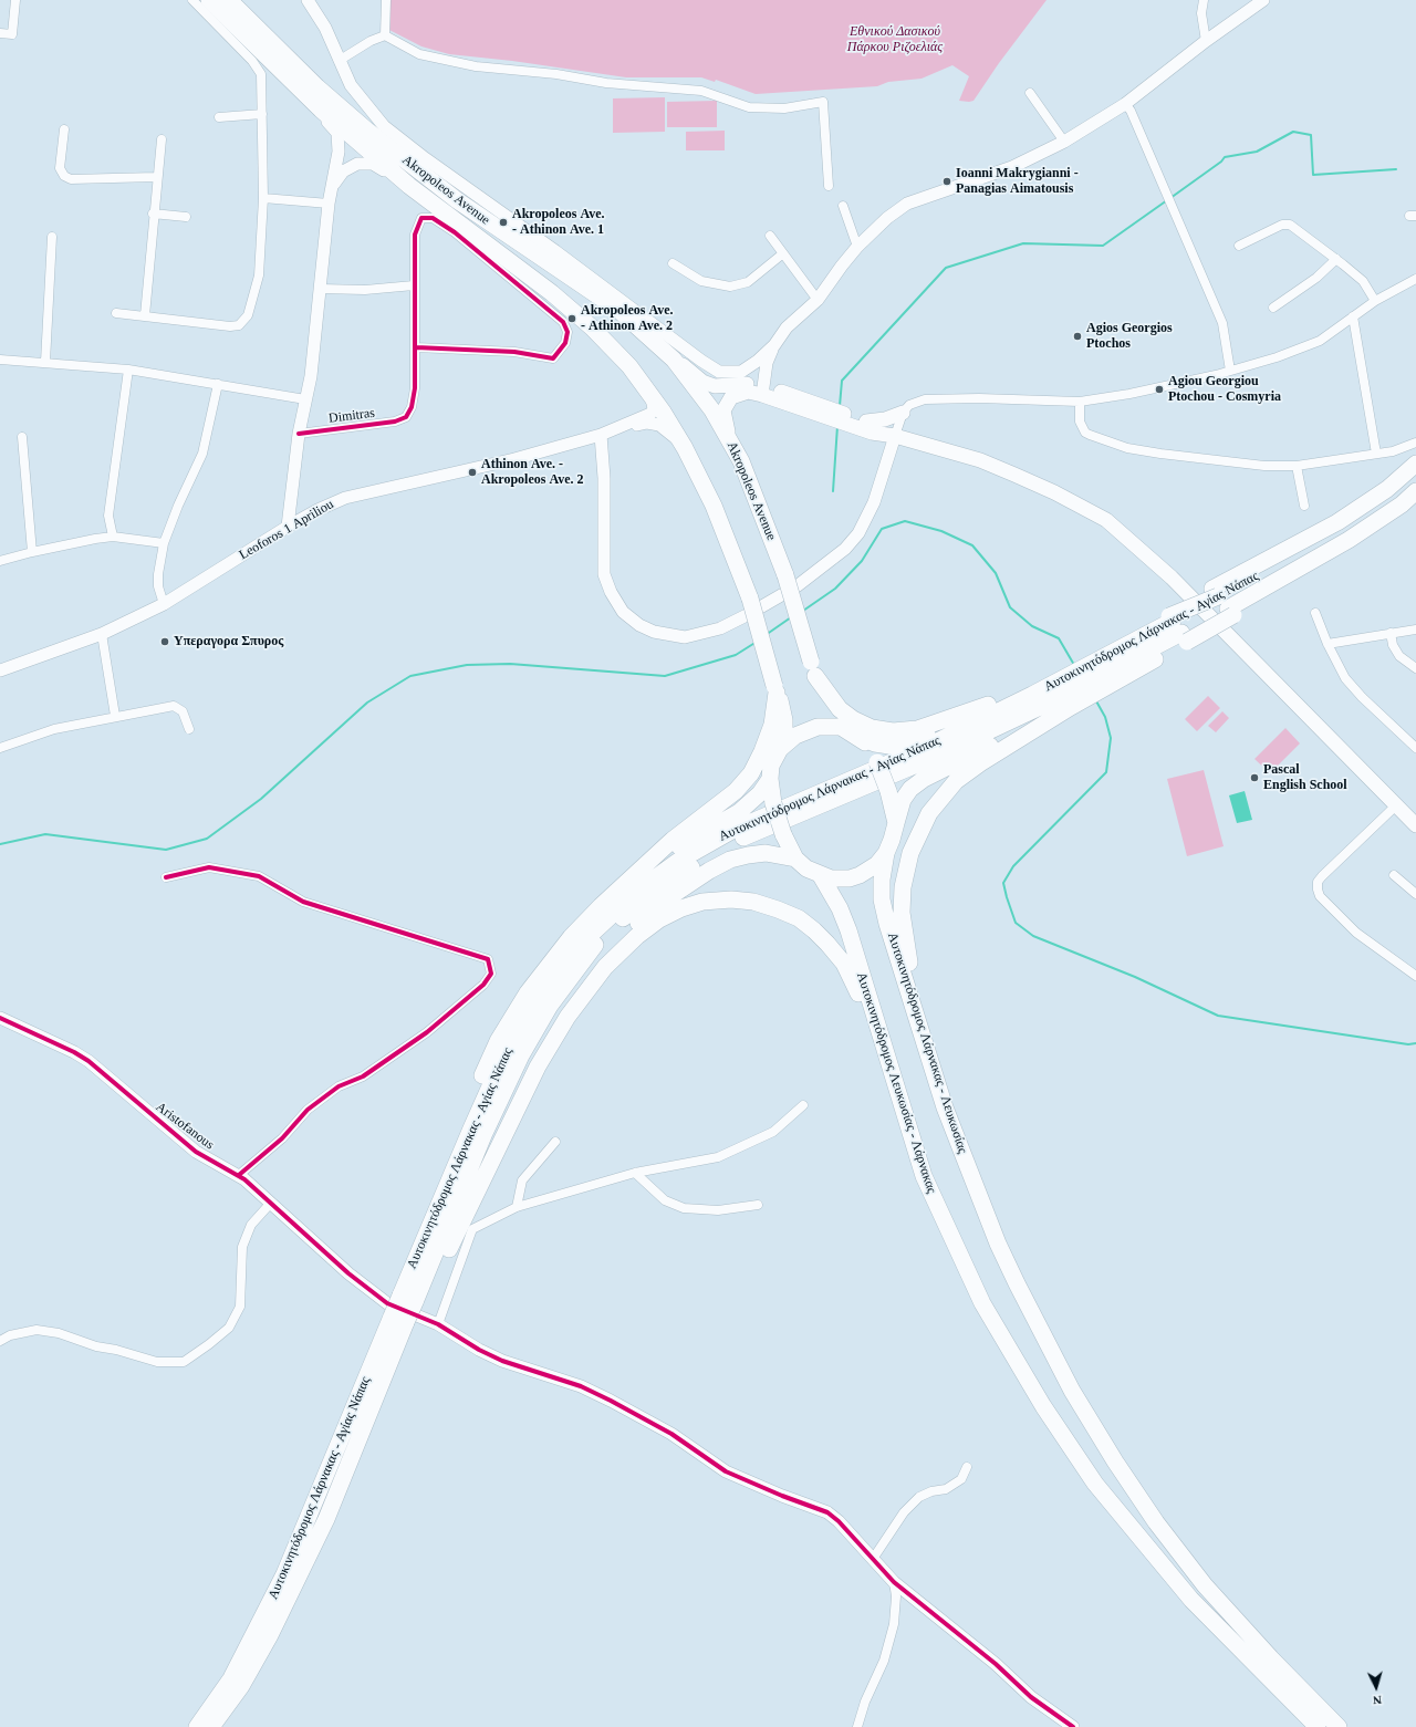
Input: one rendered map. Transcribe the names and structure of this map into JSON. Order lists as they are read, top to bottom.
{
  "streets": {
    "highway": [
      "Akropoleos Avenue",
      "Αυτοκινητόδρομος Λάρνακας - Αγίας Νάπας",
      "Αυτοκινητόδρομος Λάρνακας - Λευκωσίας",
      "Αυτοκινητόδρομος Λευκωσίας - Λάρνακας"
    ],
    "street": ["Dimitras", "Leoforos 1 Apriliou", "Aristofanous"]
  },
  "crossings": [
    ["Akropoleos Avenue", "Leoforos 1 Apriliou"],
    ["Akropoleos Avenue", "Αυτοκινητόδρομος Λάρνακας - Λευκωσίας"],
    ["Akropoleos Avenue", "Αυτοκινητόδρομος Λευκωσίας - Λάρνακας"],
    ["Αυτοκινητόδρομος Λάρνακας - Αγίας Νάπας", "Aristofanous"],
    ["Αυτοκινητόδρομος Λάρνακας - Λευκωσίας", "Αυτοκινητόδρομος Λευκωσίας - Λάρνακας"]
  ],
  "parks": ["Εθνικού Δασικού Πάρκου Ριζοελιάς"],
  "places": [
    "Ioanni Makrygianni - Panagias Aimatousis",
    "Akropoleos Ave. - Athinon Ave. 1",
    "Akropoleos Ave. - Athinon Ave. 2",
    "Agios Georgios Ptochos",
    "Agiou Georgiou Ptochou - Cosmyria",
    "Athinon Ave. - Akropoleos Ave. 2",
    "Υπεραγορα Σπυρος",
    "Pascal English School"
  ],
  "north": "bottom"
}
